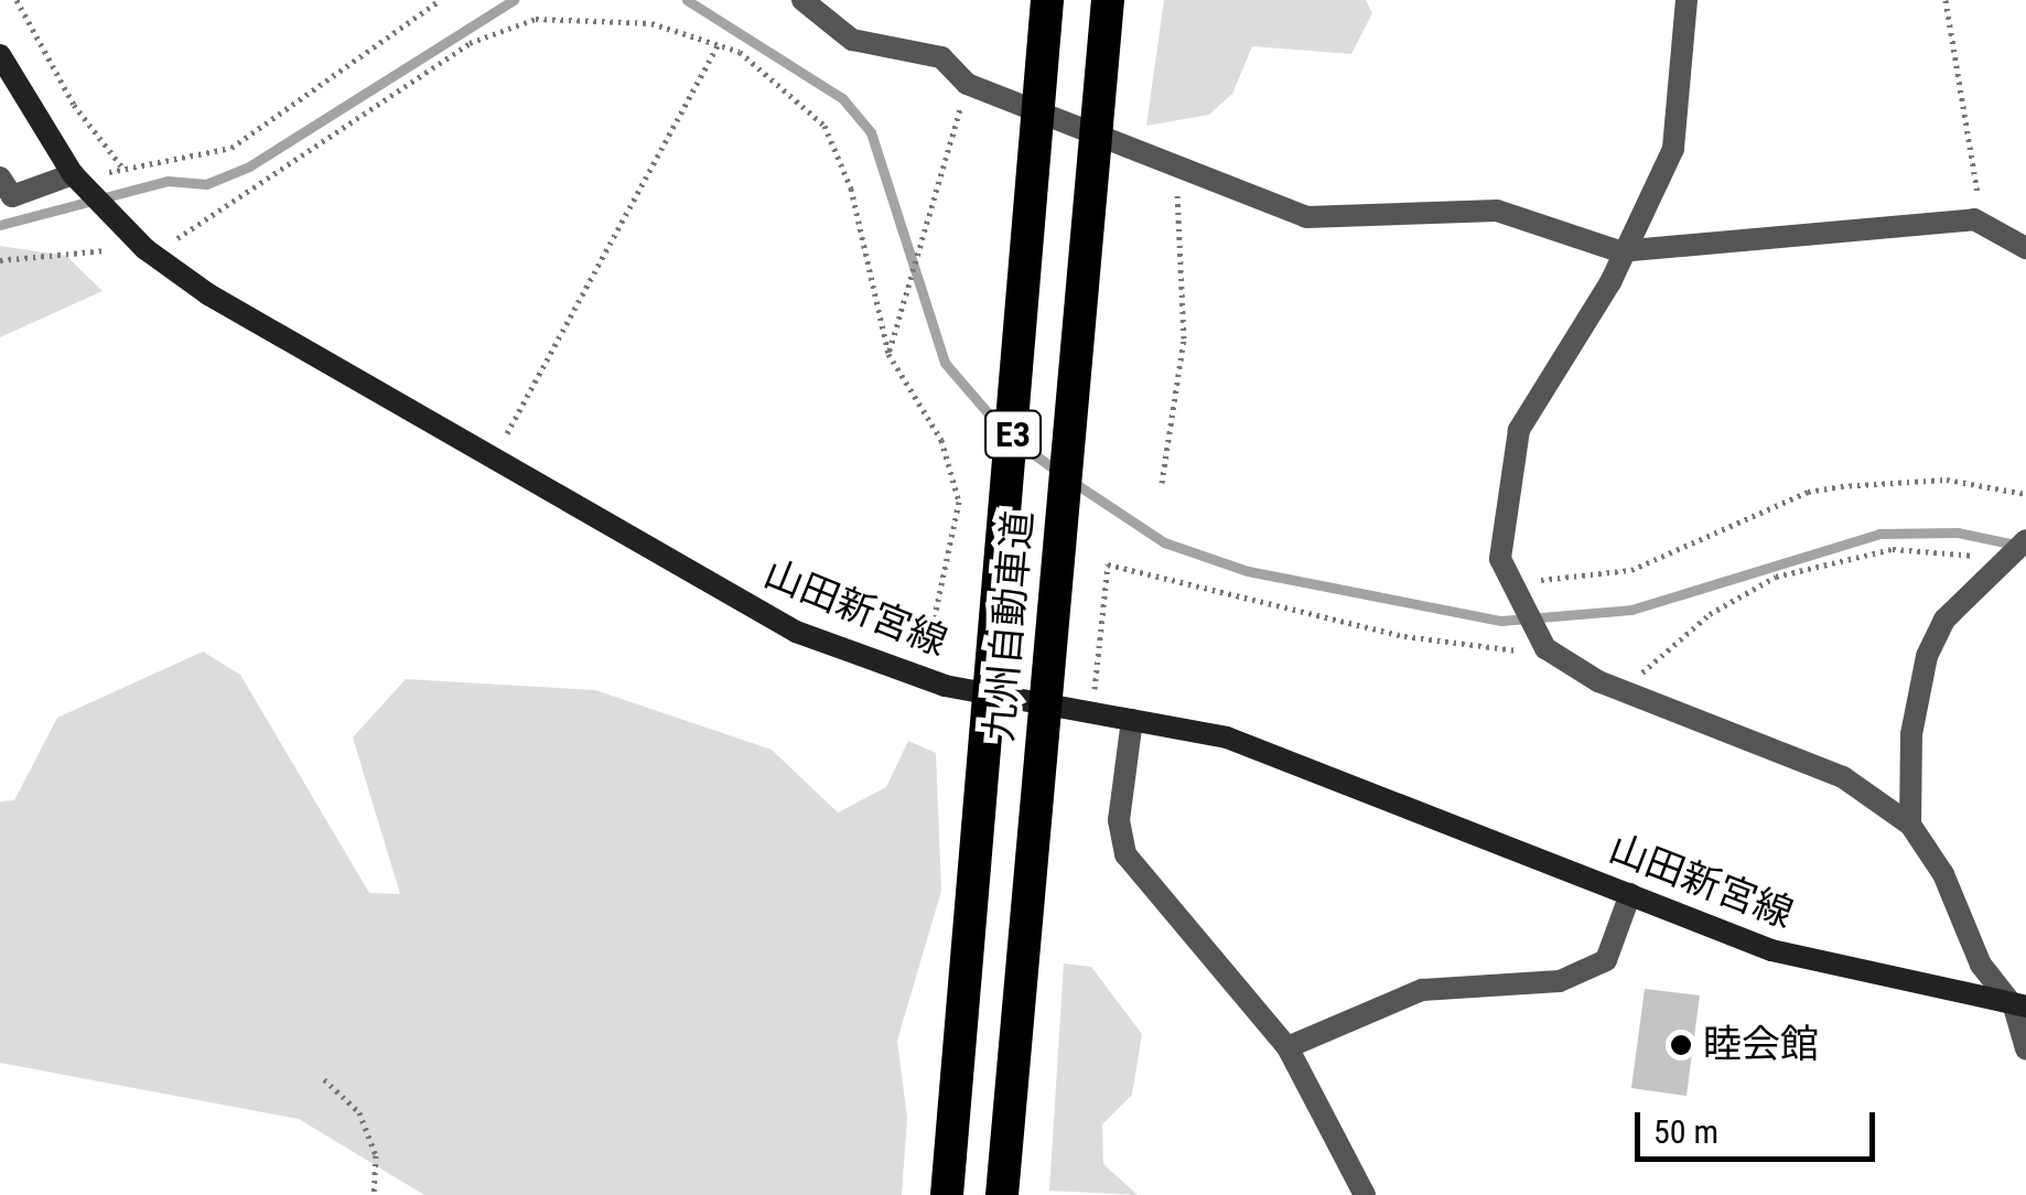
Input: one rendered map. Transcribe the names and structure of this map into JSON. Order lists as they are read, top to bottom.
{
  "streets": {
    "highway": ["E3", "九州自動車道"],
    "main road": ["山田新宮線"]
  },
  "places": ["睦会館"],
  "scale_bar": "50 m"
}
